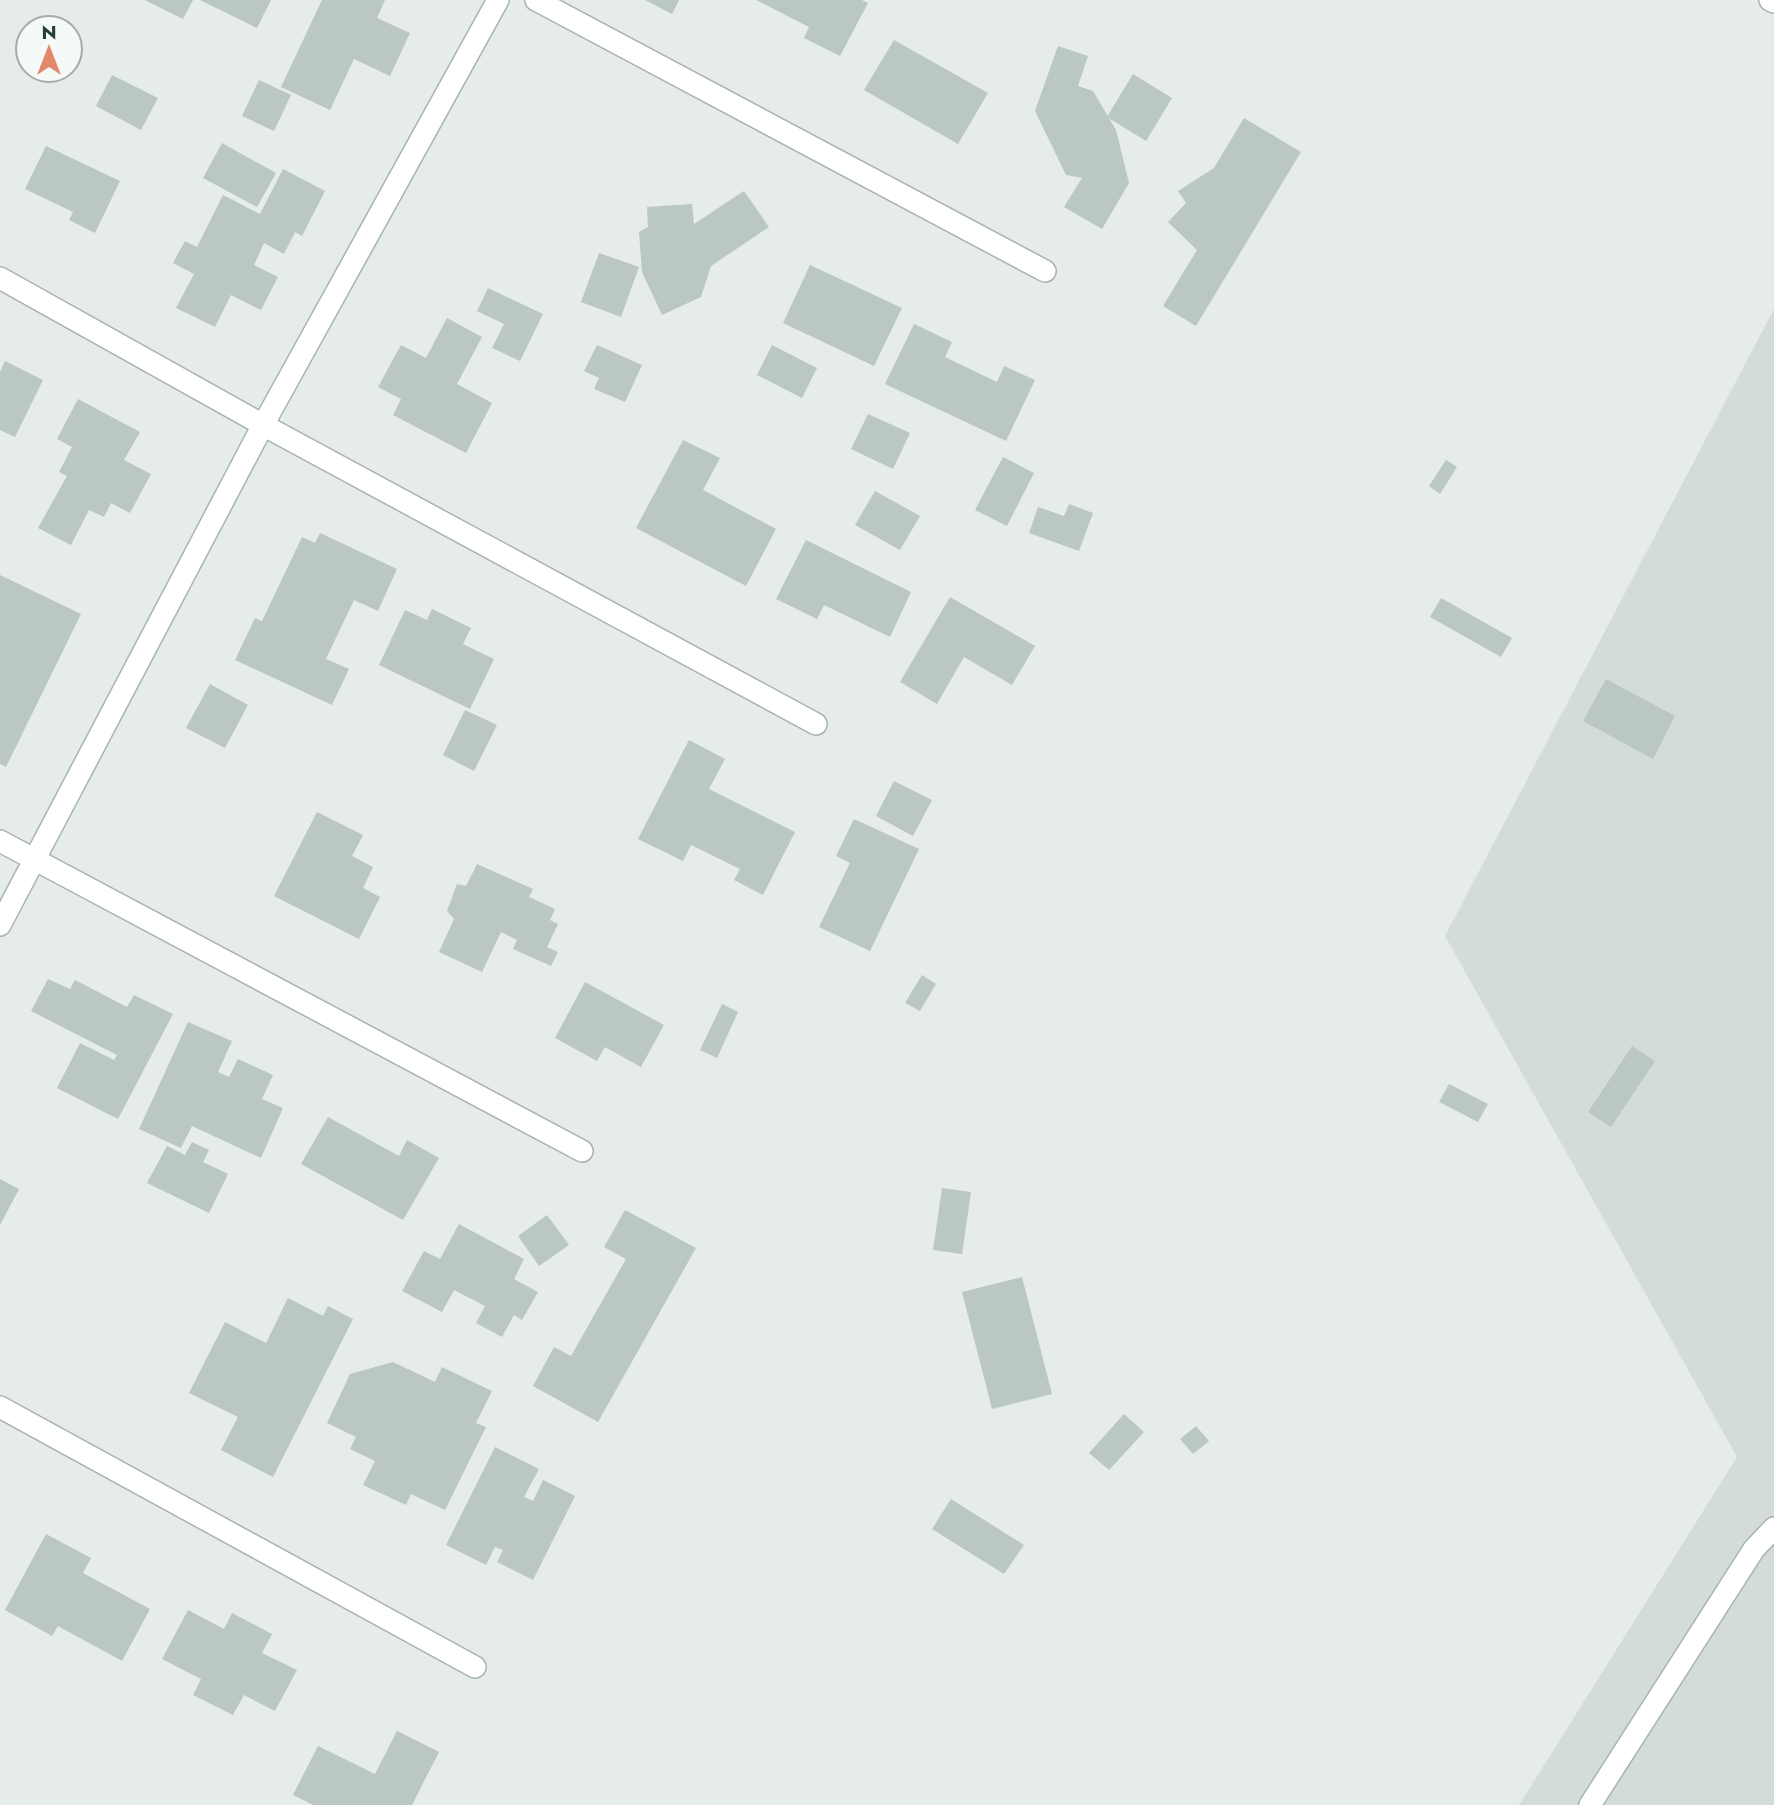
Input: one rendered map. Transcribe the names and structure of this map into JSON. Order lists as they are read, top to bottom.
{
  "north": "top"
}
